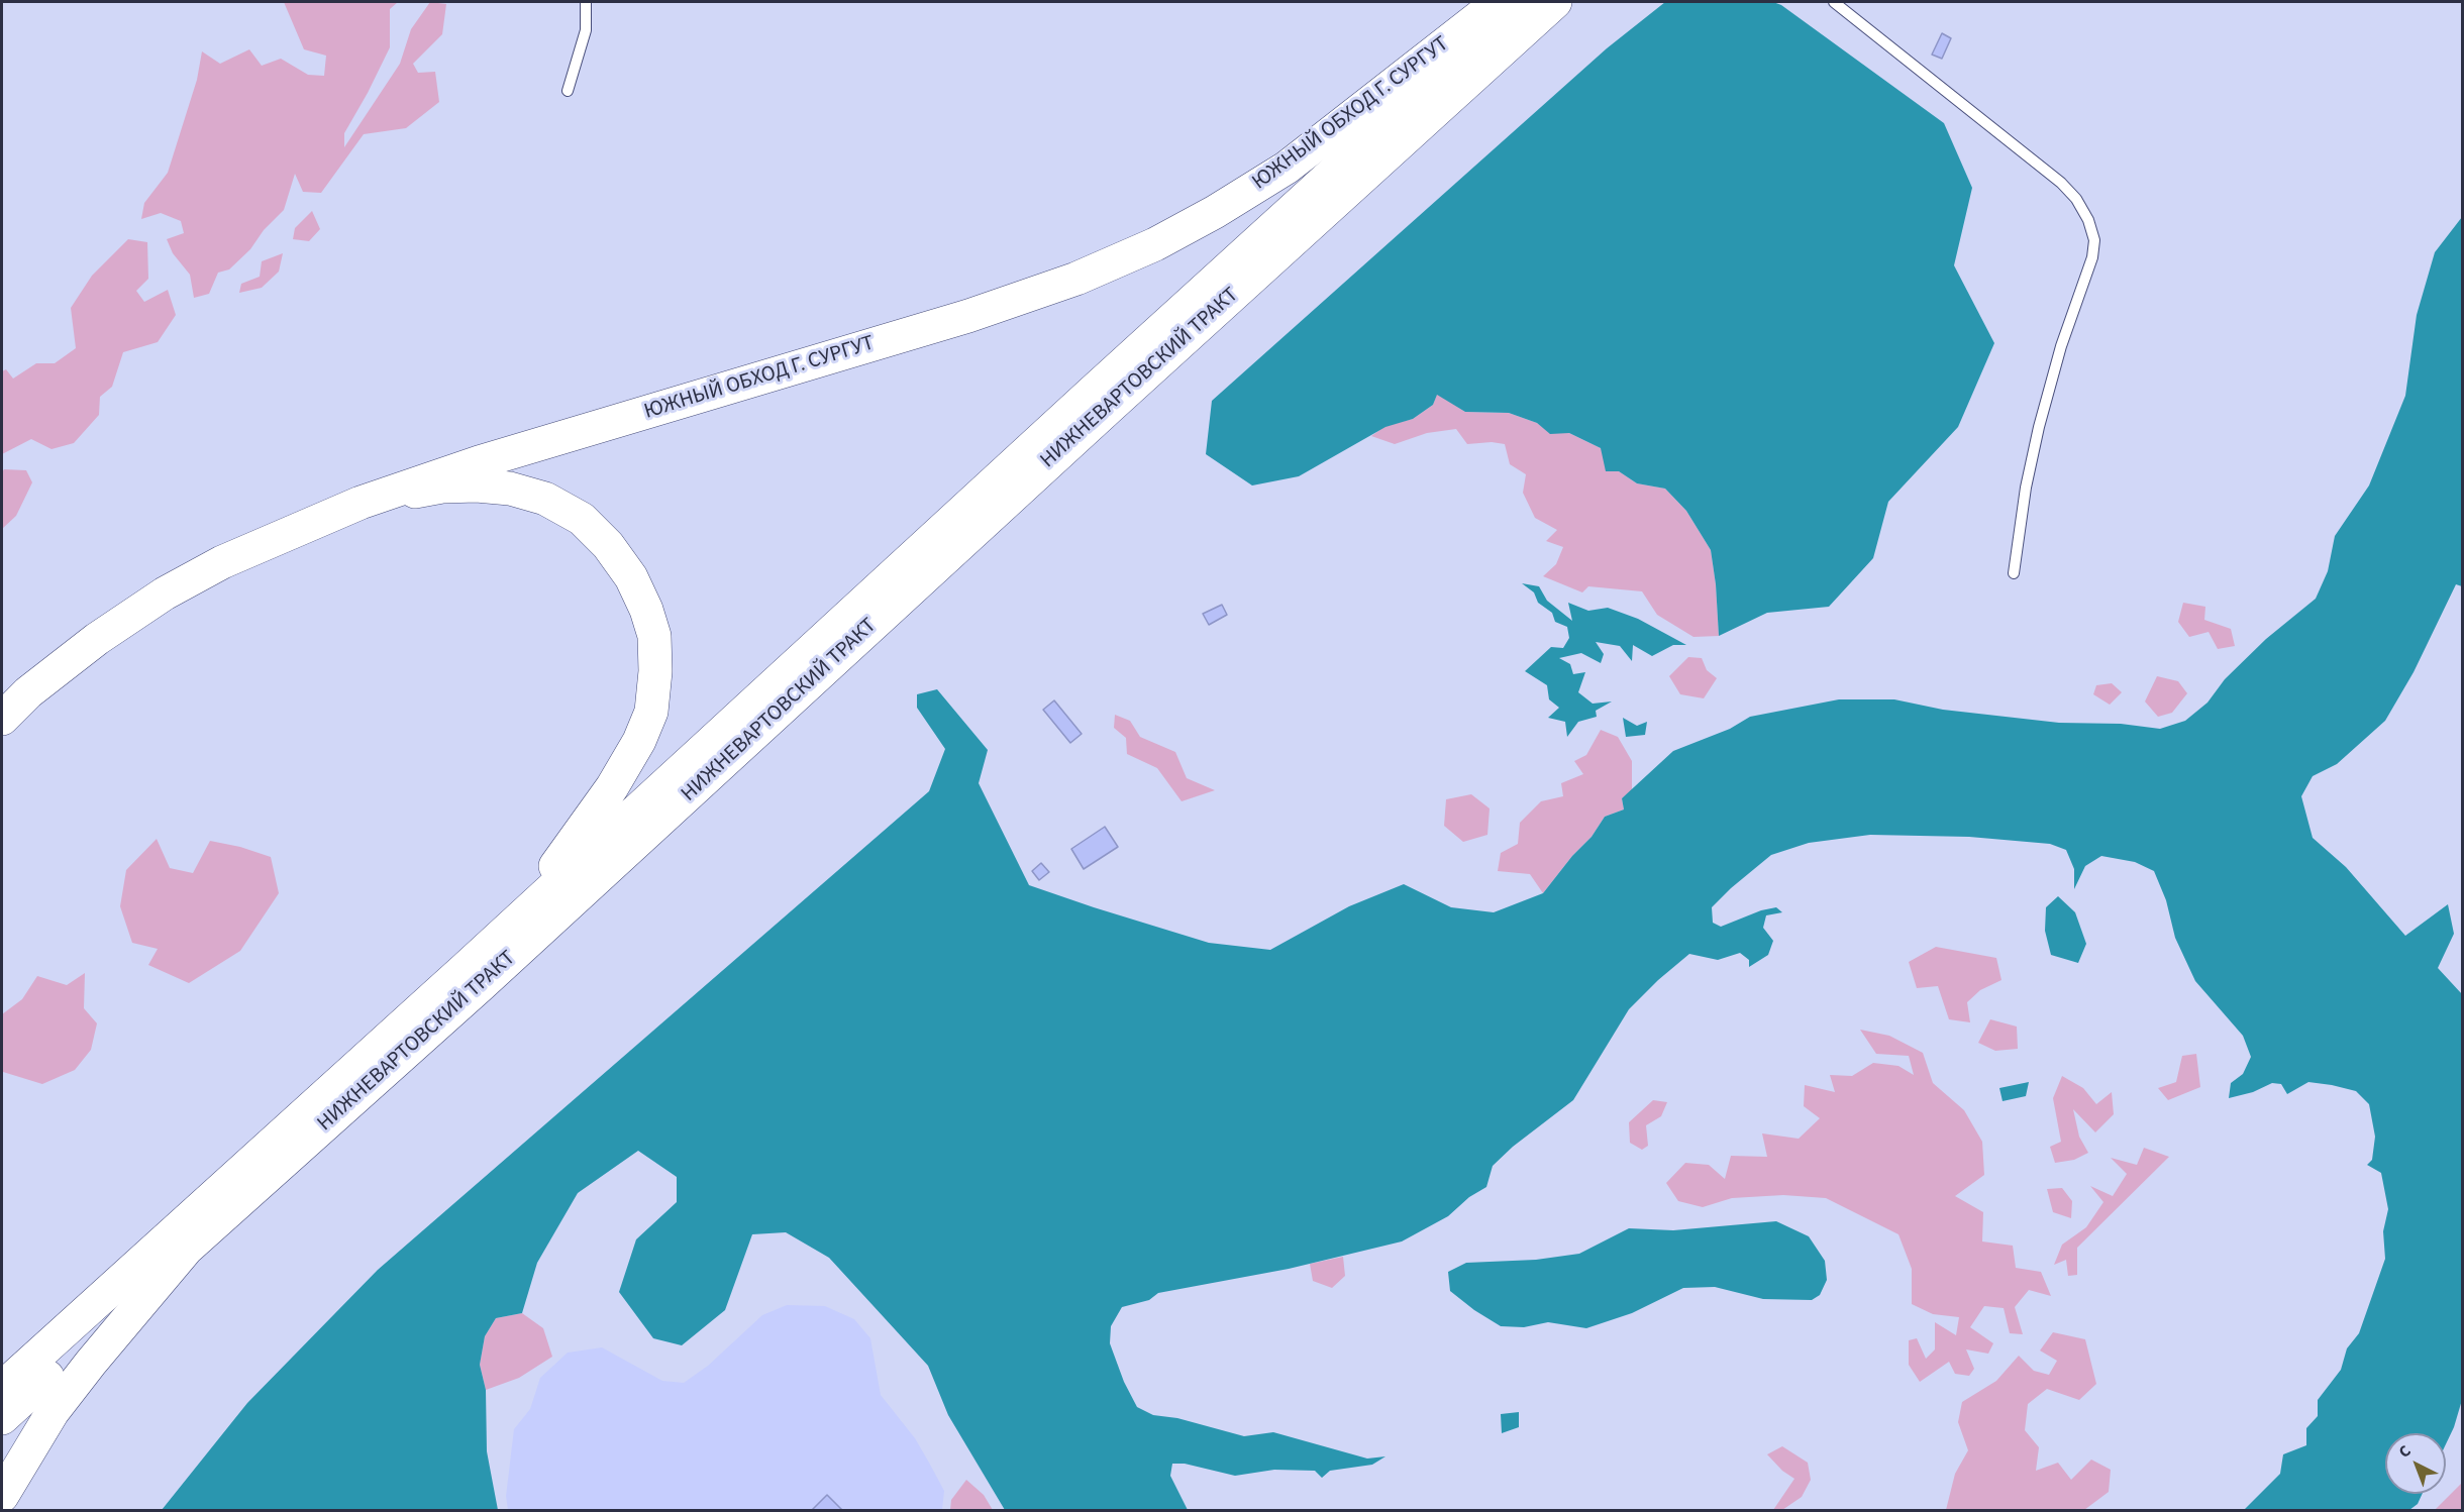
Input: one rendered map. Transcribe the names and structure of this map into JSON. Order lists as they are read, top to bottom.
{
  "streets": {
    "main road": ["ЮЖНЫЙ ОБХОД Г. СУРГУТ", "НИЖНЕВАРТОВСКИЙ ТРАКТ"]
  },
  "north": "top left"
}
